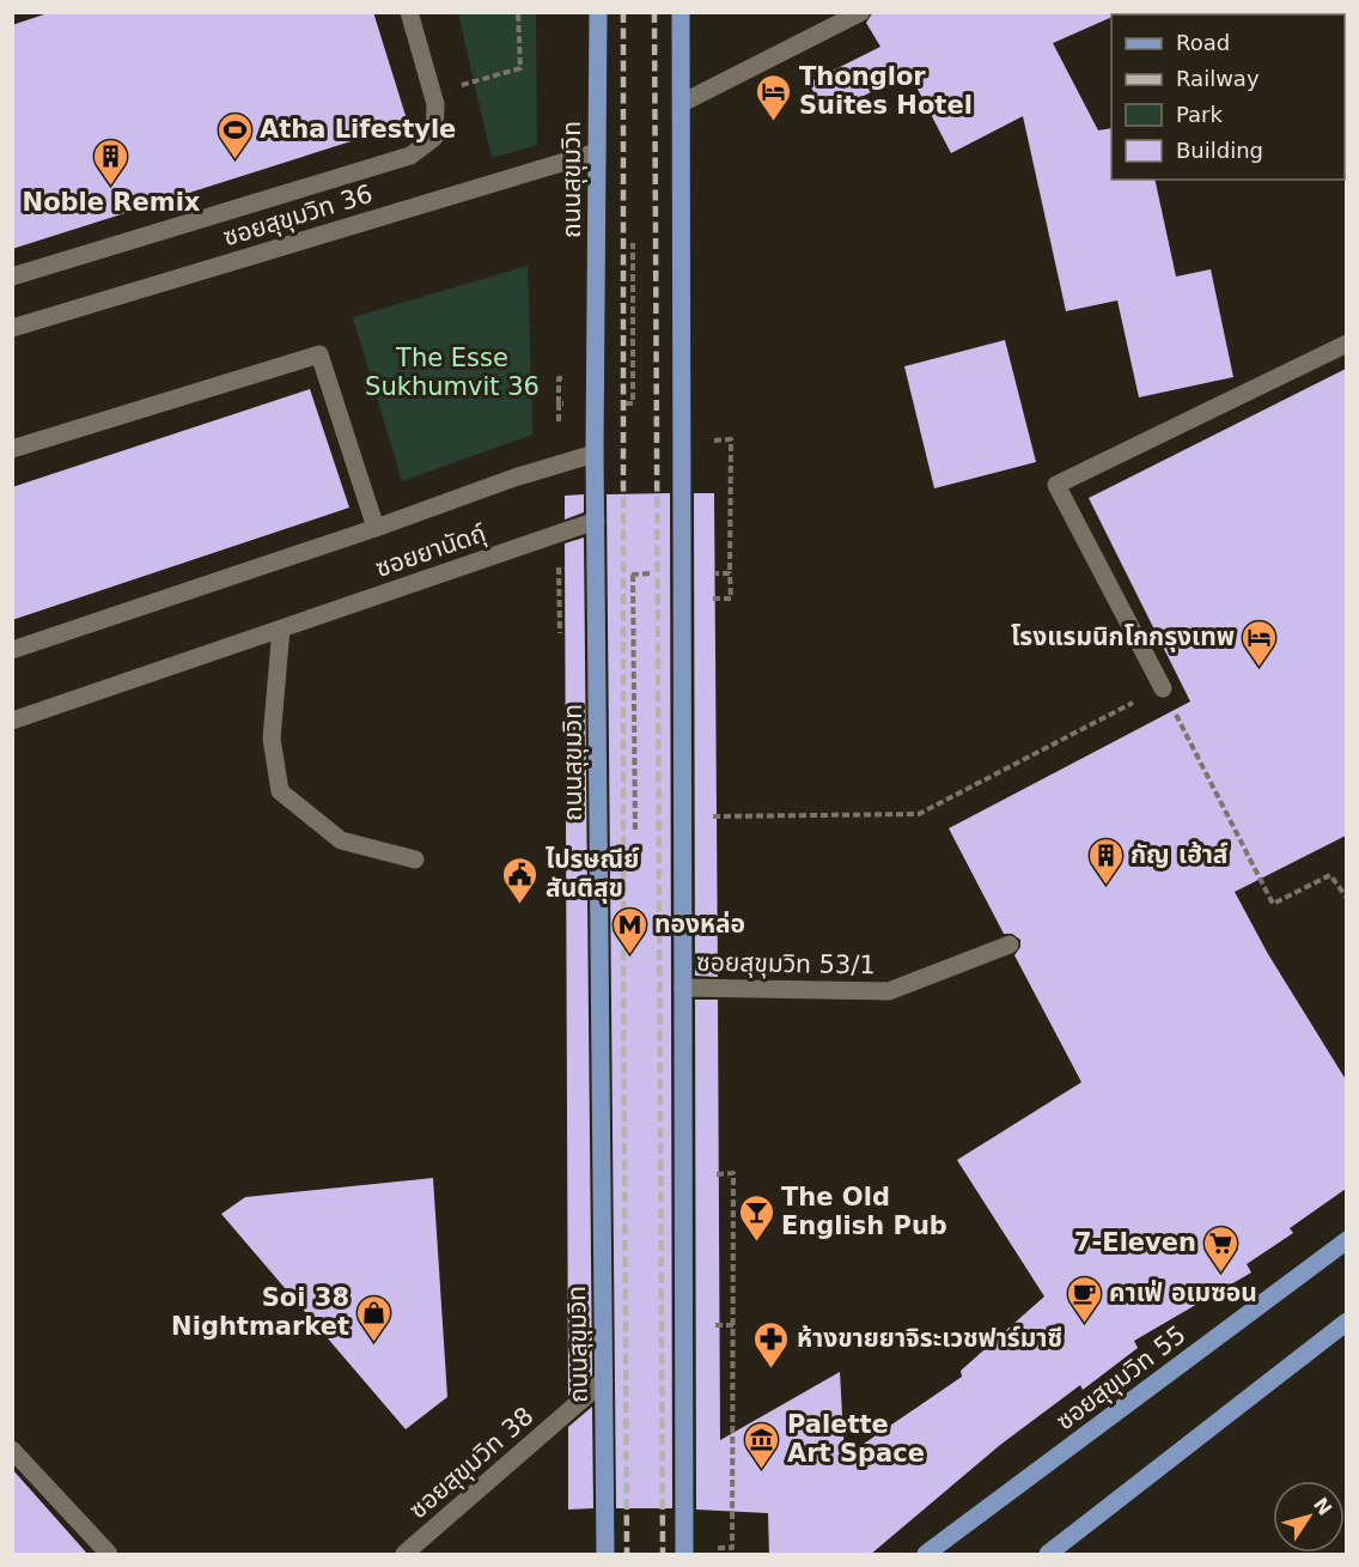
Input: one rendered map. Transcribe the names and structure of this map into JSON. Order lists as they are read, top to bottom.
{
  "streets": {
    "main road": ["ถนนสุขุมวิท", "ซอยสุขุมวิท 55"],
    "street": [
      "ซอยสุขุมวิท 36",
      "ซอยยานัดถุ์",
      "ซอยสุขุมวิท 53/1",
      "ซอยสุขุมวิท 38"
    ]
  },
  "crossings": [
    ["ถนนสุขุมวิท", "ซอยสุขุมวิท 36"],
    ["ถนนสุขุมวิท", "ซอยยานัดถุ์"],
    ["ถนนสุขุมวิท", "ซอยสุขุมวิท 38"]
  ],
  "parks": ["The Esse Sukhumvit 36"],
  "places": {
    "hotel": ["Thonglor Suites Hotel", "โรงแรมนิกโกกรุงเทพ"],
    "sports": ["Atha Lifestyle"],
    "building": ["Noble Remix", "กัญ เฮ้าส์"],
    "public building": ["ไปรษณีย์ สันติสุข"],
    "metro station": ["ทองหล่อ"],
    "bar": ["The Old English Pub"],
    "supermarket": ["7-Eleven"],
    "cafe": ["คาเฟ่ อเมซอน"],
    "shop": ["Soi 38 Nightmarket"],
    "pharmacy": ["ห้างขายยาจิระเวชฟาร์มาซี"],
    "museum": ["Palette Art Space"]
  },
  "legend": [
    "Road",
    "Railway",
    "Park",
    "Building"
  ],
  "north": "top right"
}
